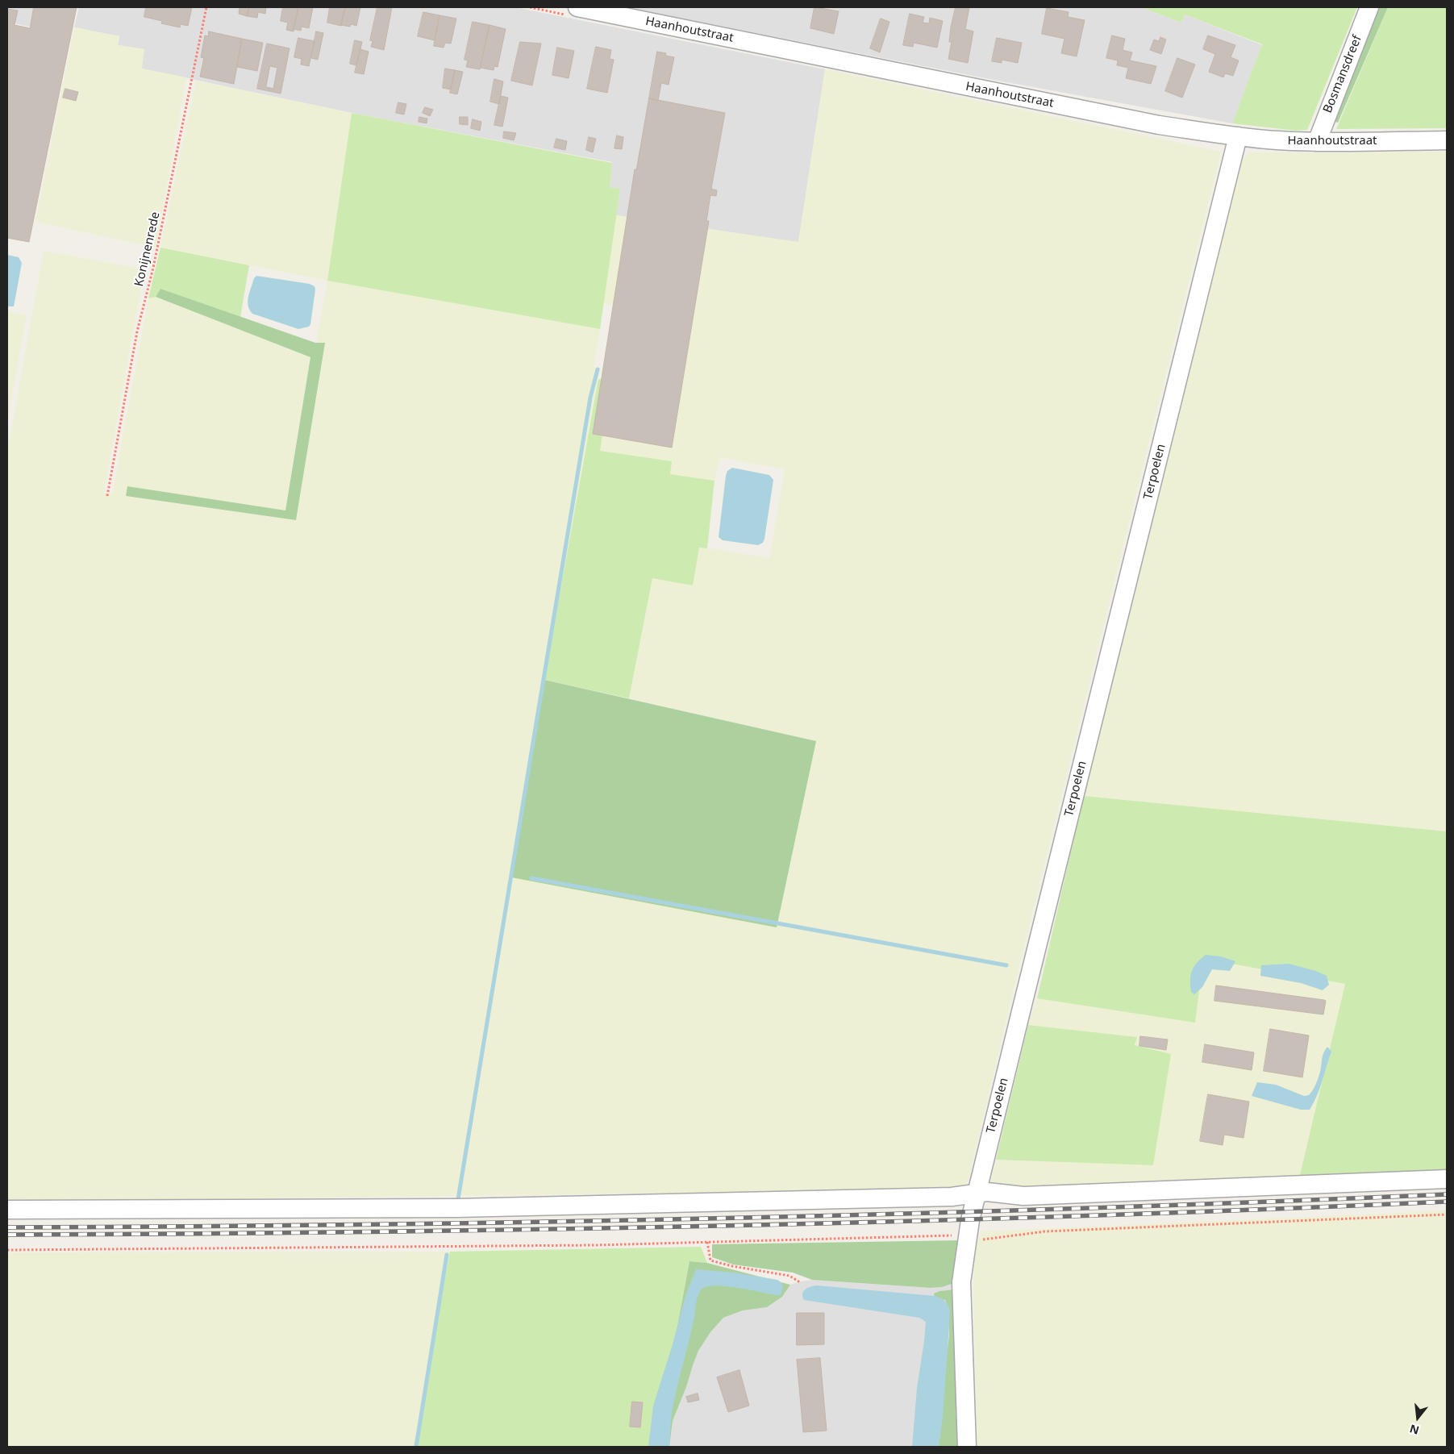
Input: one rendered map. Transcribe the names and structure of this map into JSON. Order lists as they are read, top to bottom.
{
  "streets": {
    "street": ["Haanhoutstraat", "Bosmansdreef", "Terpoelen"],
    "path": ["Konijnenrede"]
  },
  "crossings": [
    ["Haanhoutstraat", "Bosmansdreef"],
    ["Haanhoutstraat", "Terpoelen"]
  ],
  "north": "bottom"
}
